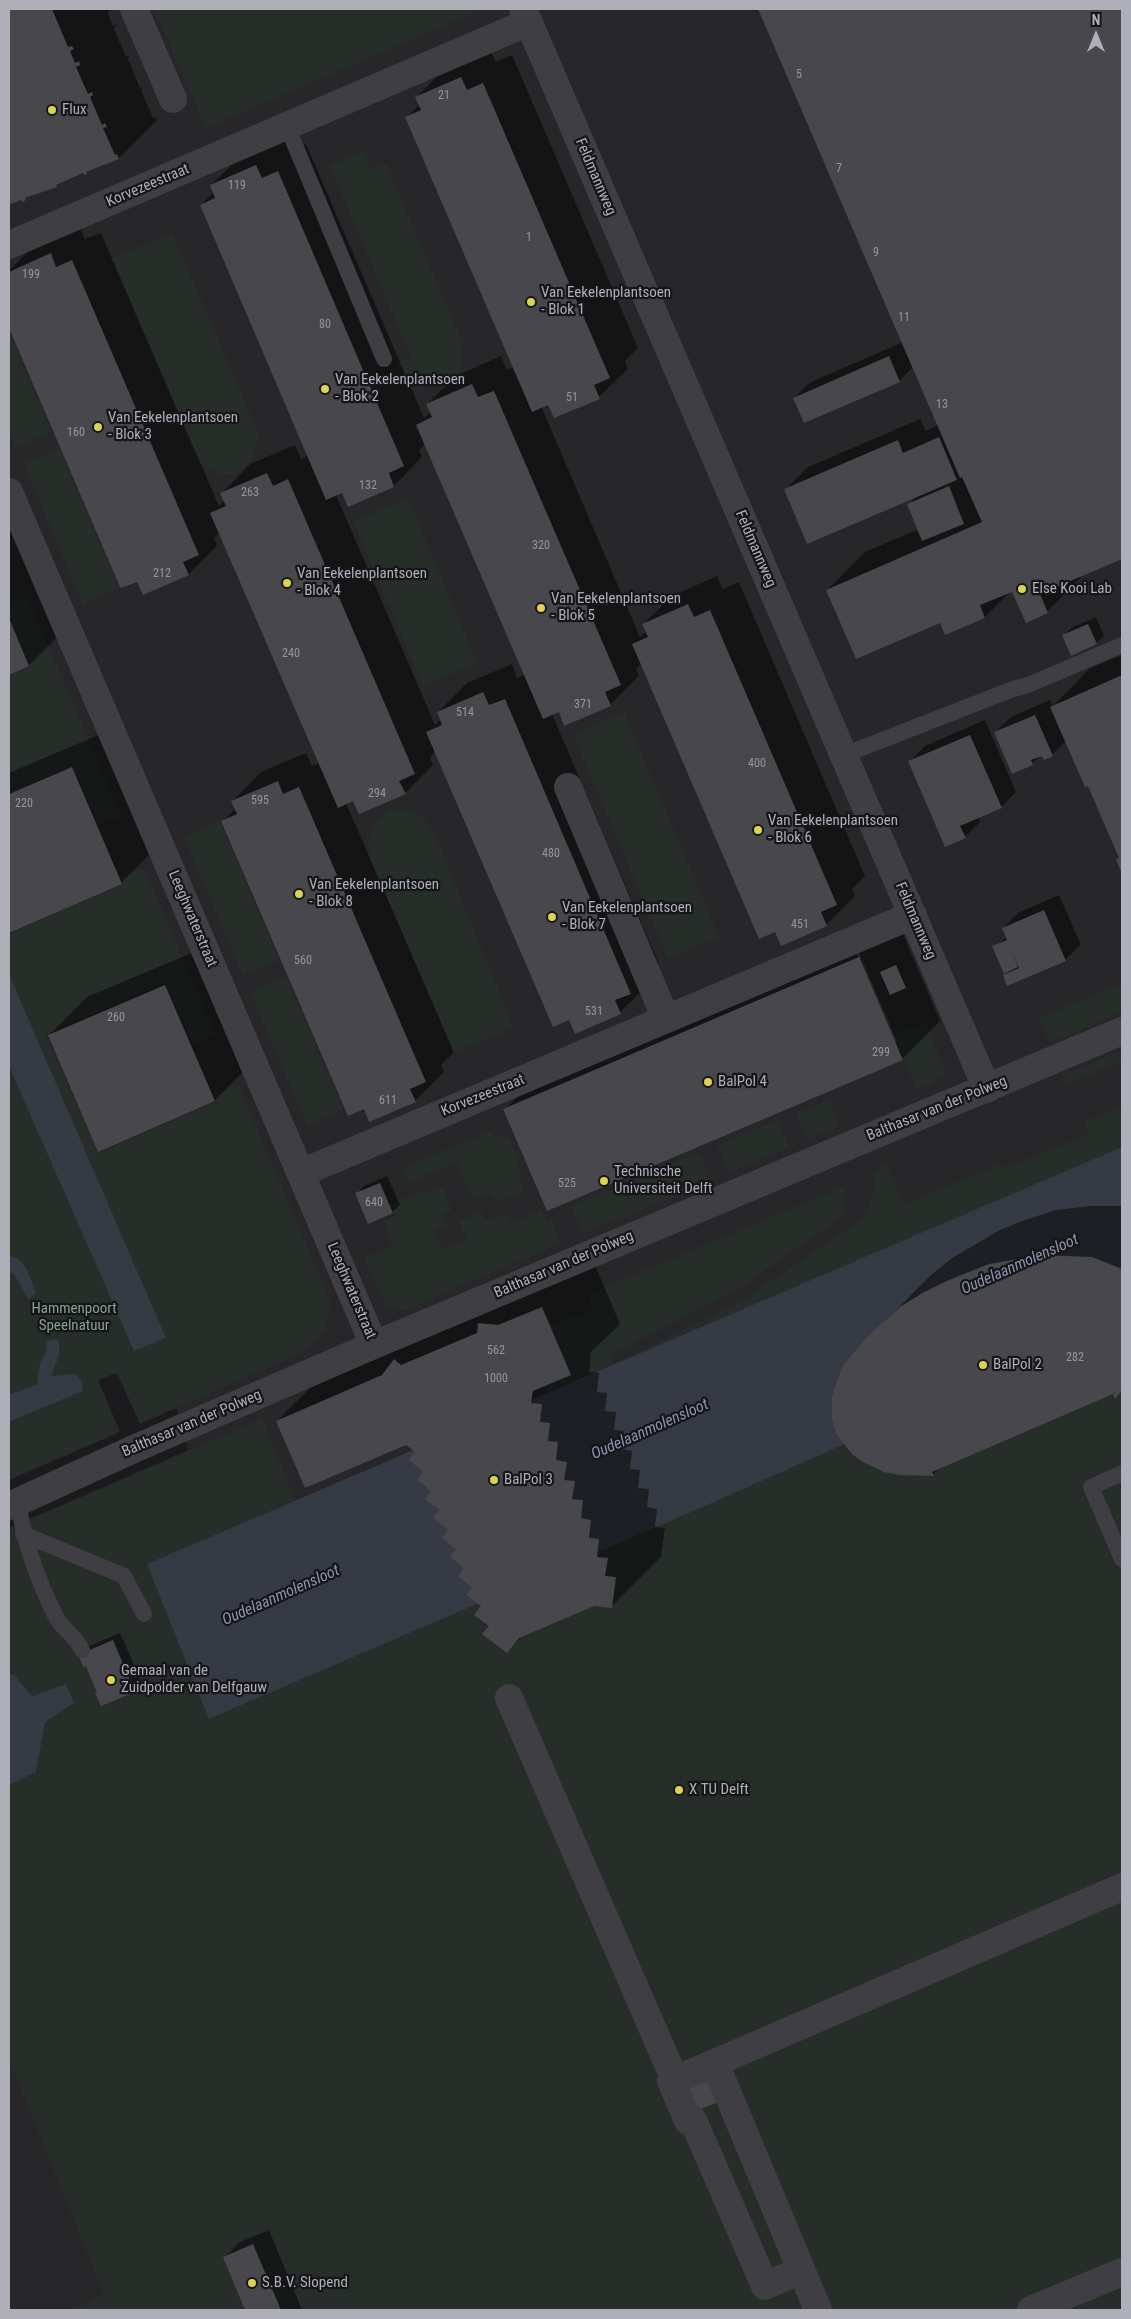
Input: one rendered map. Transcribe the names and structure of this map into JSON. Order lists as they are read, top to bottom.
{
  "streets": {
    "street": [
      "Feldmannweg",
      "Korvezeestraat",
      "Leeghwaterstraat",
      "Balthasar van der Polweg"
    ]
  },
  "crossings": [
    ["Feldmannweg", "Korvezeestraat"],
    ["Feldmannweg", "Balthasar van der Polweg"],
    ["Korvezeestraat", "Leeghwaterstraat"],
    ["Leeghwaterstraat", "Balthasar van der Polweg"]
  ],
  "water": ["Oudelaanmolensloot"],
  "parks": ["Hammenpoort Speelnatuur"],
  "places": [
    "Flux",
    "Van Eekelenplantsoen - Blok 1",
    "Van Eekelenplantsoen - Blok 2",
    "Van Eekelenplantsoen - Blok 3",
    "Van Eekelenplantsoen - Blok 4",
    "Else Kooi Lab",
    "Van Eekelenplantsoen - Blok 5",
    "Van Eekelenplantsoen - Blok 6",
    "Van Eekelenplantsoen - Blok 8",
    "Van Eekelenplantsoen - Blok 7",
    "BalPol 4",
    "Technische Universiteit Delft",
    "BalPol 2",
    "BalPol 3",
    "Gemaal van de Zuidpolder van Delfgauw",
    "X TU Delft",
    "S.B.V. Slopend"
  ],
  "house_numbers": [
    "5",
    "21",
    "7",
    "119",
    "1",
    "9",
    "199",
    "11",
    "80",
    "51",
    "13",
    "160",
    "132",
    "263",
    "320",
    "212",
    "240",
    "371",
    "514",
    "400",
    "294",
    "595",
    "220",
    "480",
    "451",
    "560",
    "531",
    "260",
    "299",
    "611",
    "525",
    "640",
    "562",
    "282",
    "1000"
  ],
  "north": "top"
}
